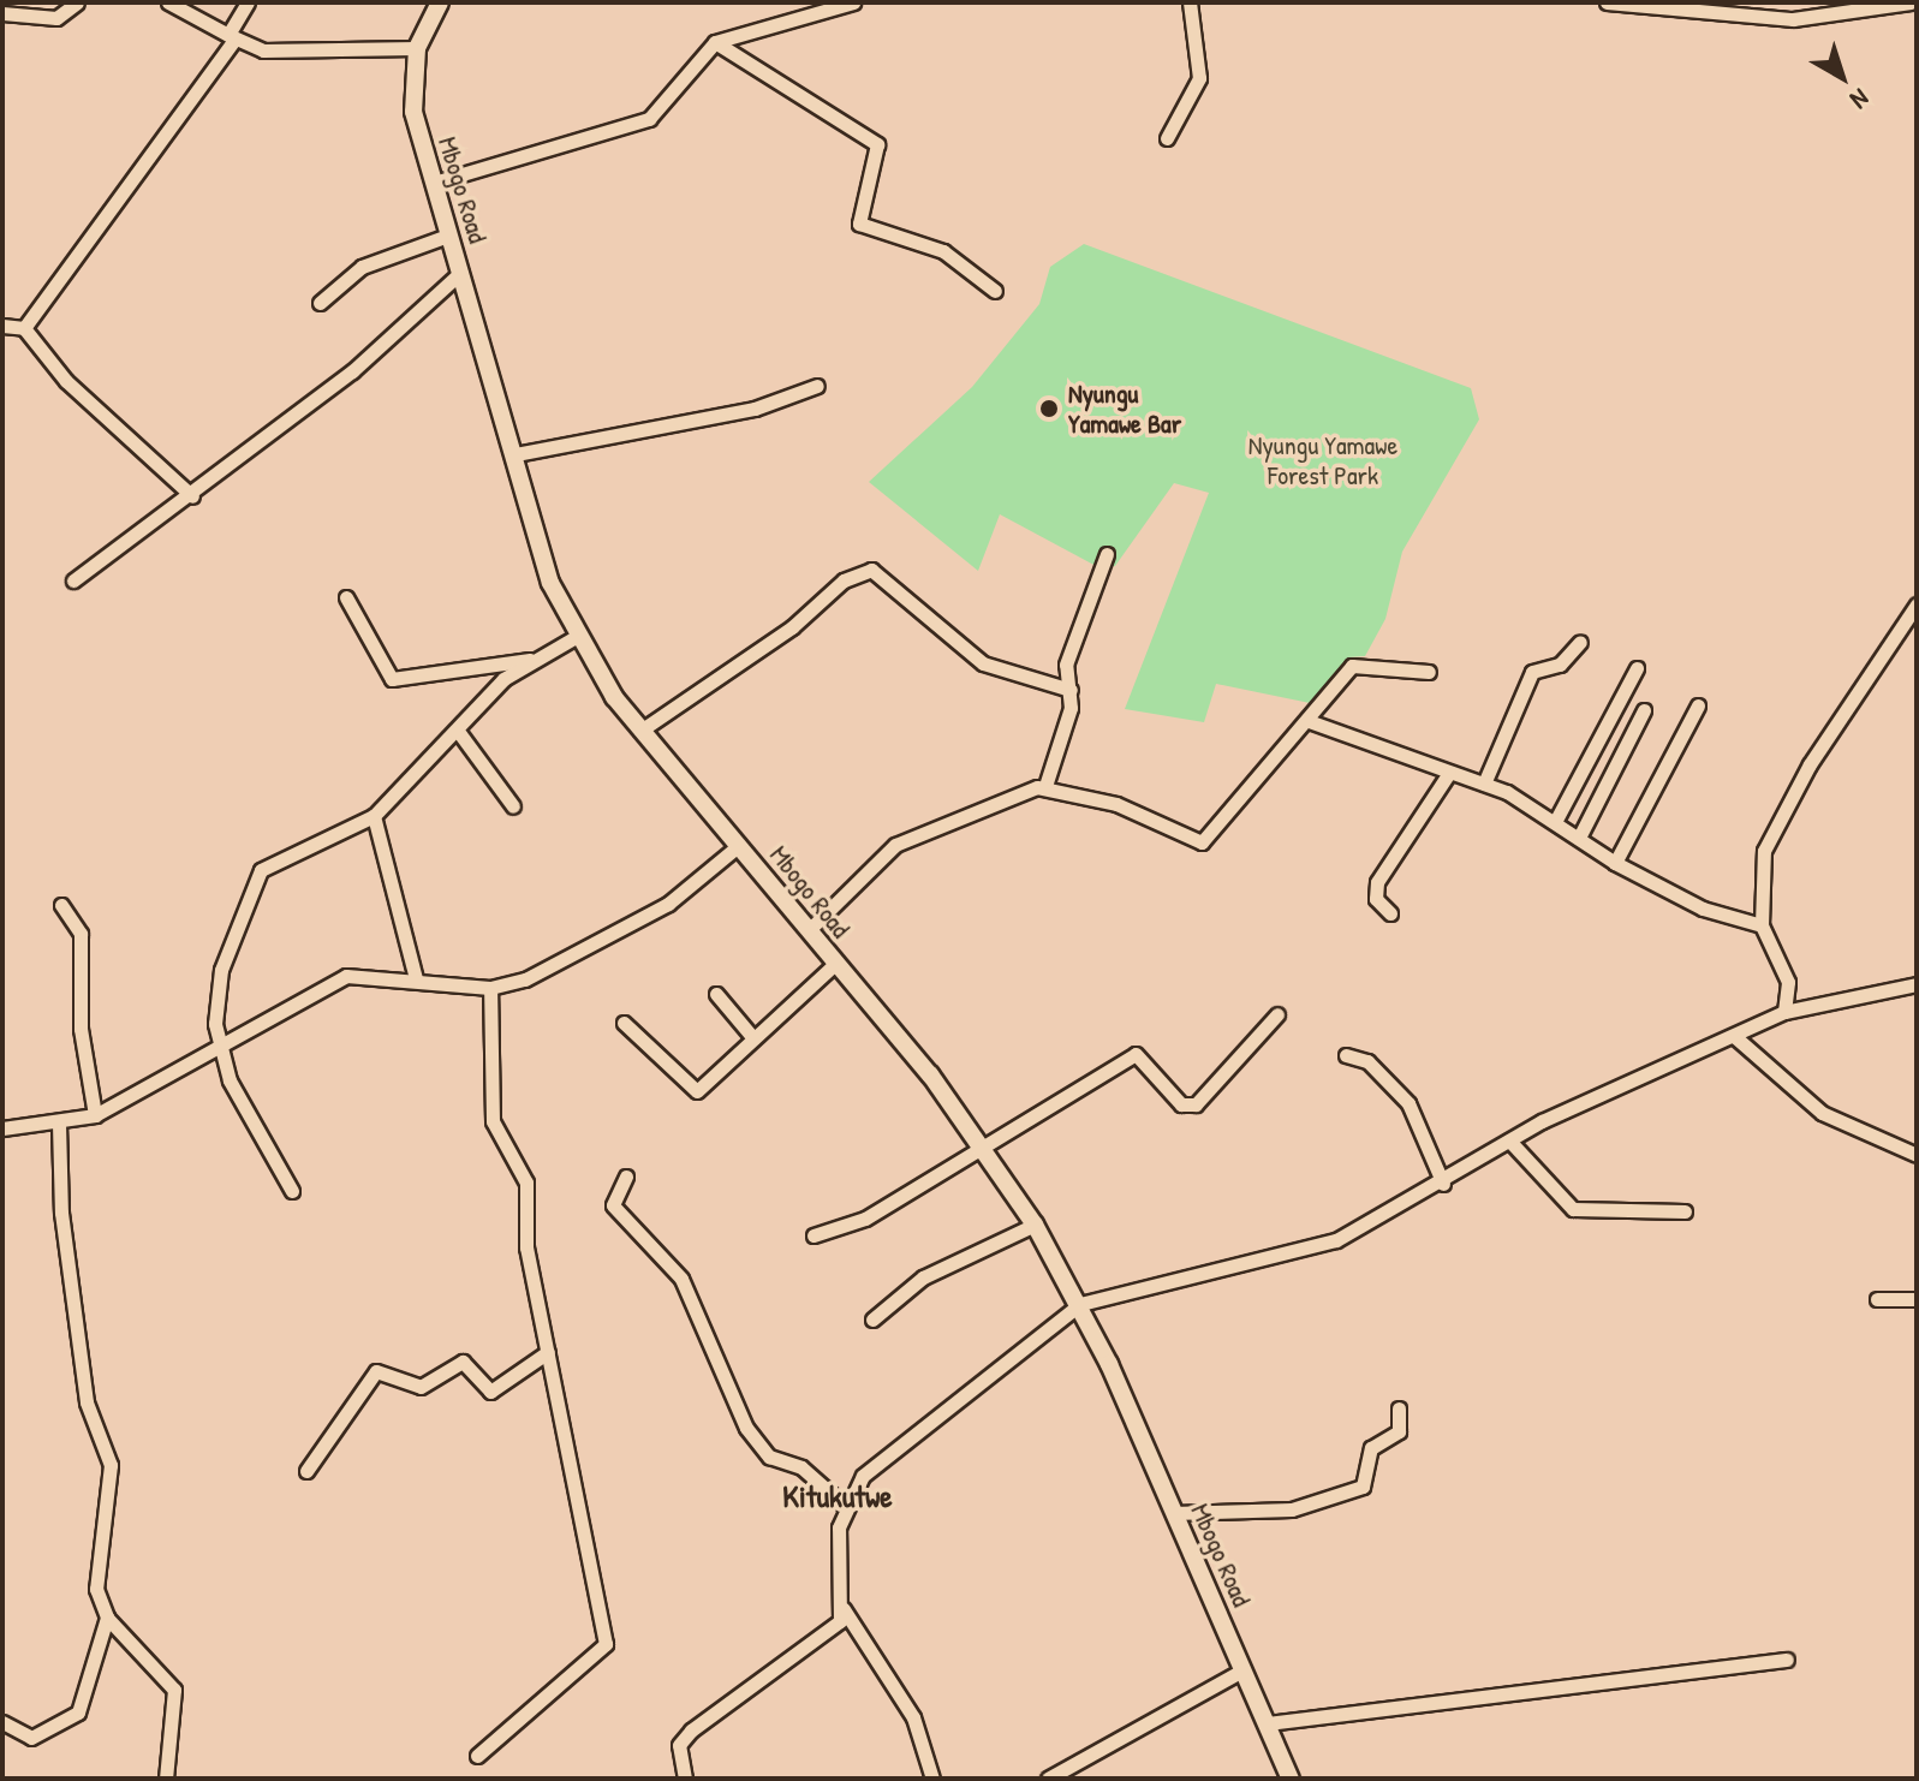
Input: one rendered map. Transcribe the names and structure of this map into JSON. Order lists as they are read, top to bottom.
{
  "streets": {
    "main road": ["Mbogo Road"]
  },
  "districts": ["Kitukutwe"],
  "parks": ["Nyungu Yamawe Forest Park"],
  "places": ["Nyungu Yamawe Bar"],
  "north": "bottom right"
}
